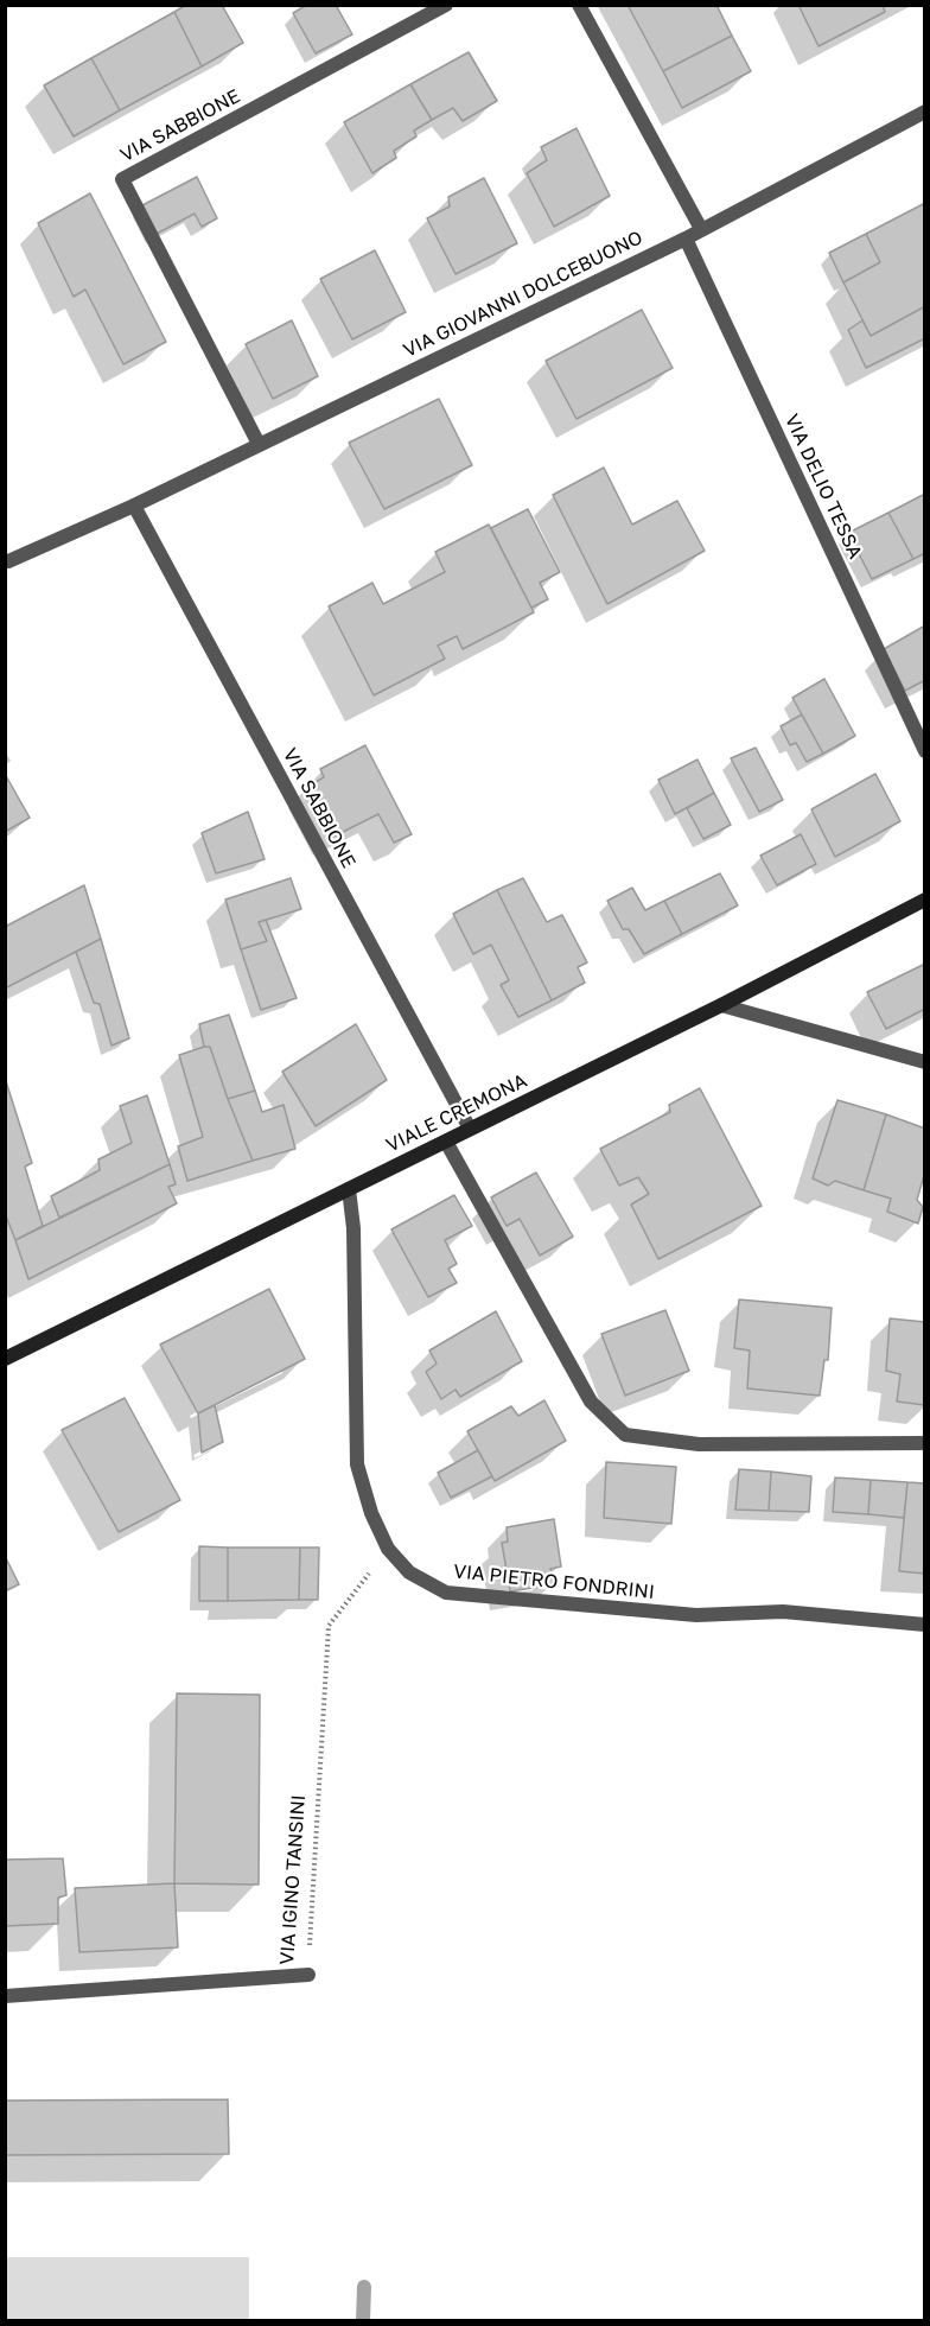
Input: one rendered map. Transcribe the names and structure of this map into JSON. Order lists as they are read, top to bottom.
{
  "streets": {
    "main road": ["VIALE CREMONA"],
    "street": [
      "VIA SABBIONE",
      "VIA GIOVANNI DOLCEBUONO",
      "VIA DELIO TESSA",
      "VIA PIETRO FONDRINI",
      "VIA IGINO TANSINI"
    ]
  },
  "crossings": [
    ["VIA SABBIONE", "VIA GIOVANNI DOLCEBUONO"],
    ["VIA SABBIONE", "VIALE CREMONA"],
    ["VIA GIOVANNI DOLCEBUONO", "VIA DELIO TESSA"],
    ["VIALE CREMONA", "VIA PIETRO FONDRINI"],
    ["VIA PIETRO FONDRINI", "VIA IGINO TANSINI"]
  ]
}
